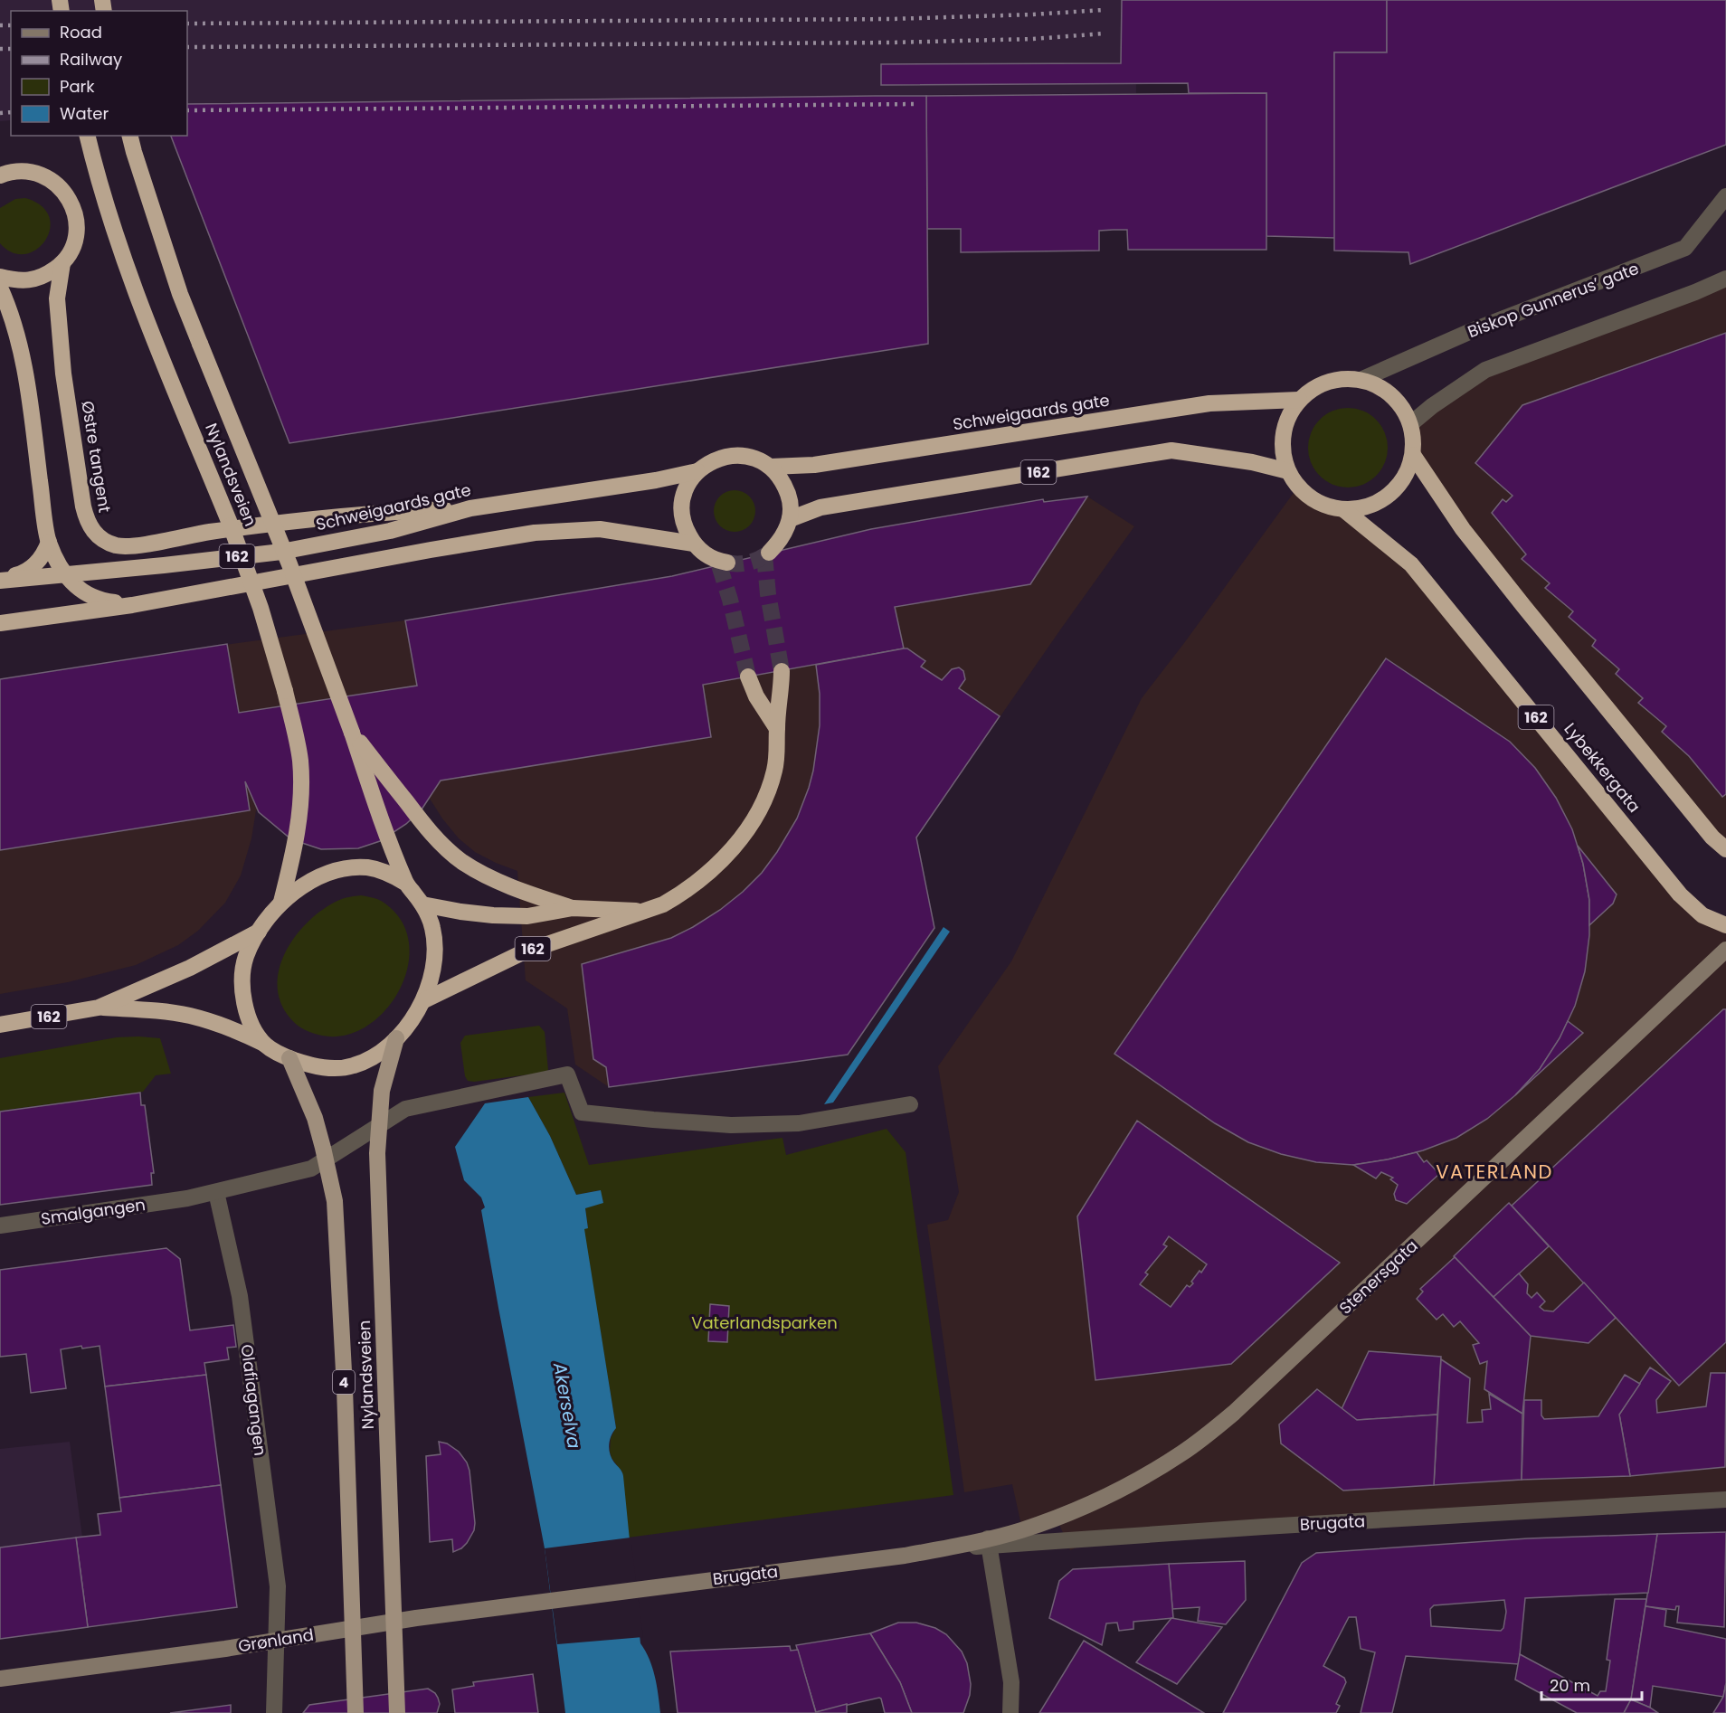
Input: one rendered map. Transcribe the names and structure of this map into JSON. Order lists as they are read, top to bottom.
{
  "streets": {
    "highway": [
      "Schweigaards gate",
      "Østre tangent",
      "162",
      "Nylandsveien",
      "Lybekkergata"
    ],
    "main road": ["4"],
    "street": [
      "Biskop Gunnerus’ gate",
      "Smalgangen",
      "Stenersgata",
      "Olafiagangen",
      "Brugata",
      "Grønland"
    ]
  },
  "crossings": [
    ["Biskop Gunnerus’ gate", "Schweigaards gate"],
    ["Biskop Gunnerus’ gate", "162"],
    ["Biskop Gunnerus’ gate", "Lybekkergata"],
    ["Schweigaards gate", "Østre tangent"],
    ["Schweigaards gate", "162"],
    ["Schweigaards gate", "Lybekkergata"],
    ["Østre tangent", "162"],
    ["162", "Nylandsveien"],
    ["162", "Lybekkergata"],
    ["Smalgangen", "Olafiagangen"],
    ["Stenersgata", "Brugata"],
    ["Olafiagangen", "Grønland"],
    ["Brugata", "Grønland"]
  ],
  "districts": ["VATERLAND"],
  "water": ["Akerselva"],
  "parks": ["Vaterlandsparken"],
  "legend": [
    "Road",
    "Railway",
    "Park",
    "Water"
  ],
  "scale_bar": "20 m"
}
